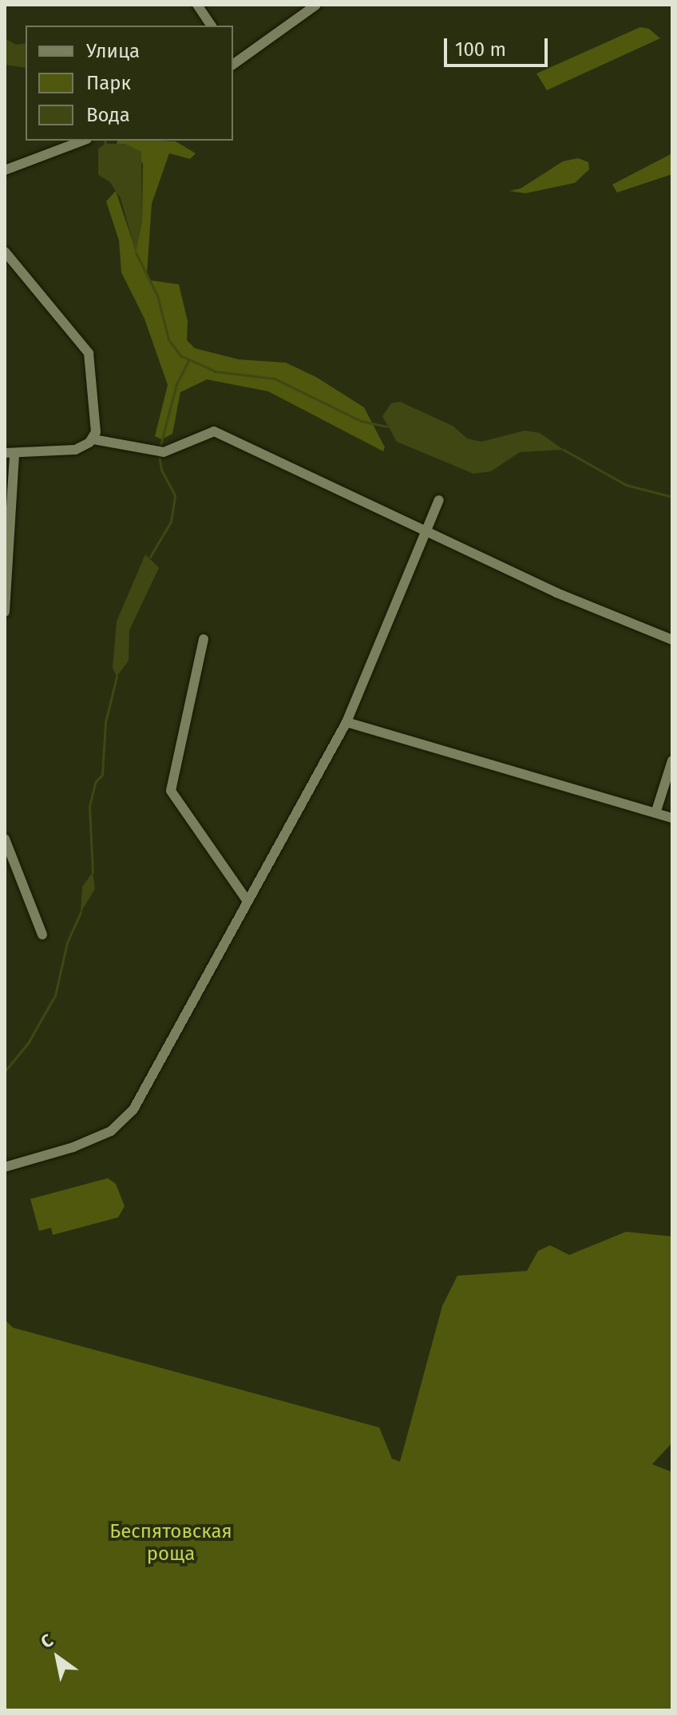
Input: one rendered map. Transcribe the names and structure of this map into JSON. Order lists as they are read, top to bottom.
{
  "parks": ["Беспятовская роща"],
  "legend": ["Улица", "Парк", "Вода"],
  "scale_bar": "100 m",
  "north": "top left"
}
